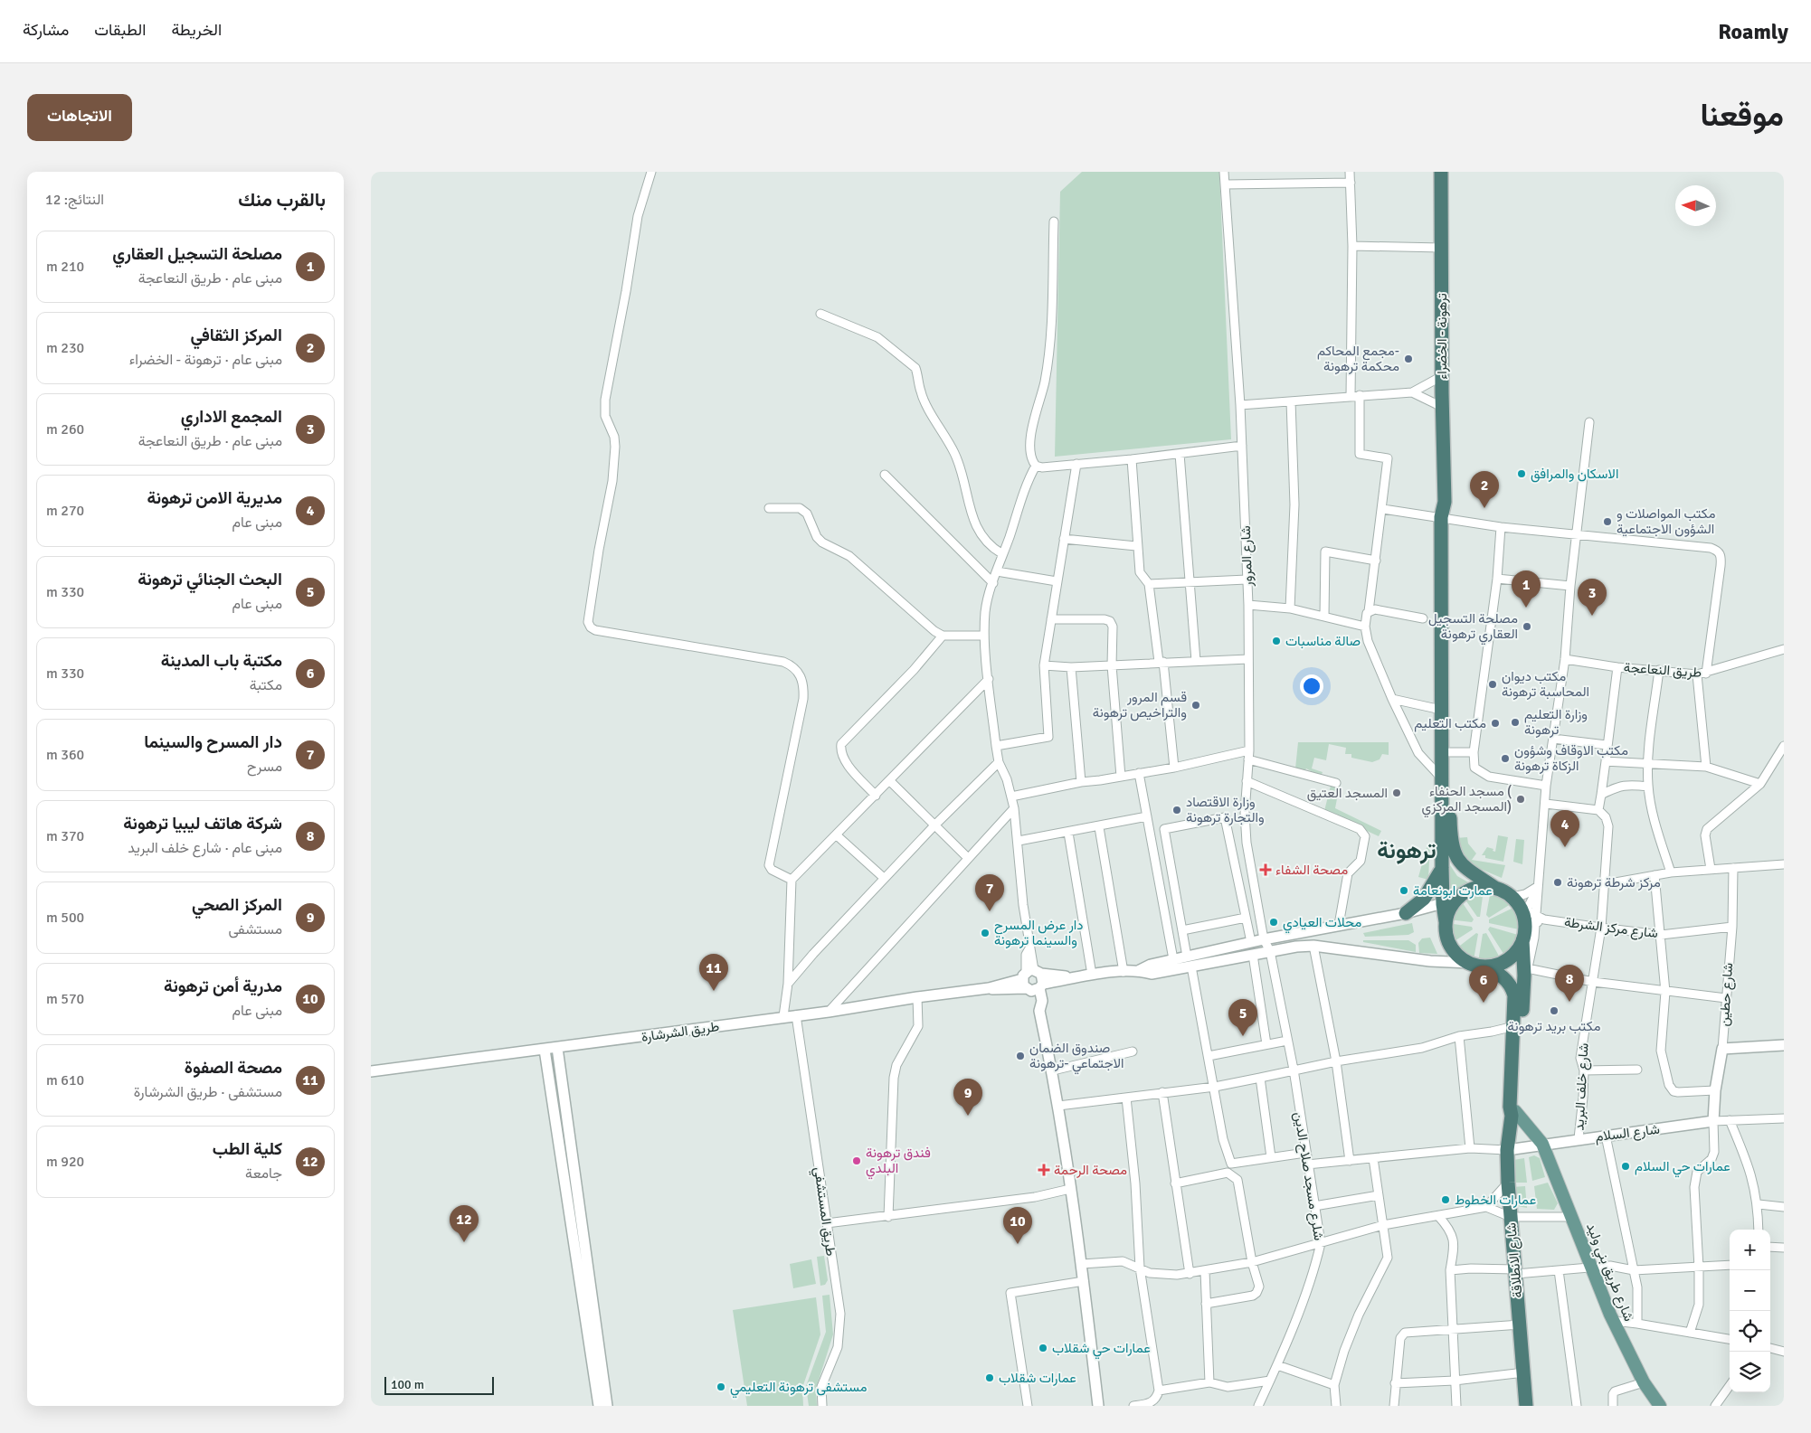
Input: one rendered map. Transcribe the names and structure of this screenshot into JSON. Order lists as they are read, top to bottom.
{
  "streets": {
    "highway": ["ترهونة - الخضراء", "شارع الانطلاقة"],
    "main road": ["شارع طريق بني وليد"],
    "street": [
      "شارع المرور",
      "طريق النعاعجة",
      "شارع مركز الشرطة",
      "شارع حطين",
      "طريق الشرشارة",
      "شارع خلف البريد",
      "شارع السلام",
      "شلرع مسجد صلاح الدين",
      "طريق المستشفي"
    ]
  },
  "crossings": [
    ["شارع المرور", "شلرع مسجد صلاح الدين"],
    ["شارع مركز الشرطة", "شارع حطين"],
    ["شارع مركز الشرطة", "شارع خلف البريد"],
    ["شارع حطين", "شارع السلام"],
    ["طريق الشرشارة", "طريق المستشفي"],
    ["شارع خلف البريد", "شارع السلام"],
    ["شارع السلام", "شارع الانطلاقة"],
    ["شارع السلام", "شارع طريق بني وليد"],
    ["شارع الانطلاقة", "شارع طريق بني وليد"]
  ],
  "districts": ["ترهونة"],
  "places": {
    "other": [
      "مجمع المحاكم- محكمة ترهونة",
      "الاسكان والمرافق",
      "مكتب المواصلات و الشؤون الاجتماعية",
      "مصلحة التسجيل العقاري ترهونة",
      "صالة مناسبات",
      "مكتب ديوان المحاسبة ترهونة",
      "قسم المرور والتراخيص ترهونة",
      "وزارة التعليم ترهونة",
      "مكتب التعليم",
      "مكتب الاوقاف وشؤون الزكاة ترهونة",
      "المسجد العتيق",
      "مسجد الحنفاء ( المسجد المركزي)",
      "وزارة الاقتصاد والتجارة ترهونة",
      "مركز شرطة ترهونة",
      "عمارت ابونعامة",
      "محلات العيادي",
      "دار عرض المسرح والسينما ترهونة",
      "مكتب بريد ترهونة",
      "صندوق الضمان الاجتماعي -ترهونة",
      "فندق ترهونة البلدي",
      "عمارات حي السلام",
      "عمارات الخطوط",
      "عمارات حي شقلاب",
      "عمارات شقلاب",
      "مستشفى ترهونة التعليمي"
    ],
    "health": ["مصحة الشفاء", "مصحة الرحمة"]
  },
  "scale_bar": "100 m",
  "north": "left",
  "page": {
    "header": "Roamly",
    "nav": ["الخريطة", "الطبقات", "مشاركة"],
    "title": "موقعنا",
    "buttons": "الاتجاهات",
    "heading": ["بالقرب منك", "النتائج: 12"],
    "list": [
      {
        "mark": "1",
        "name": "مصلحة التسجيل العقاري",
        "note": "مبنى عام · طريق النعاعجة",
        "value": "210 m"
      },
      {
        "mark": "2",
        "name": "المركز الثقافي",
        "note": "مبنى عام · ترهونة - الخضراء",
        "value": "230 m"
      },
      {
        "mark": "3",
        "name": "المجمع الاداري",
        "note": "مبنى عام · طريق النعاعجة",
        "value": "260 m"
      },
      {
        "mark": "4",
        "name": "مديرية الامن ترهونة",
        "note": "مبنى عام",
        "value": "270 m"
      },
      {
        "mark": "5",
        "name": "البحث الجنائي ترهونة",
        "note": "مبنى عام",
        "value": "330 m"
      },
      {
        "mark": "6",
        "name": "مكتبة باب المدينة",
        "note": "مكتبة",
        "value": "330 m"
      },
      {
        "mark": "7",
        "name": "دار المسرح والسينما",
        "note": "مسرح",
        "value": "360 m"
      },
      {
        "mark": "8",
        "name": "شركة هاتف ليبيا ترهونة",
        "note": "مبنى عام · شارع خلف البريد",
        "value": "370 m"
      },
      {
        "mark": "9",
        "name": "المركز الصحي",
        "note": "مستشفى",
        "value": "500 m"
      },
      {
        "mark": "10",
        "name": "مدرية أمن ترهونة",
        "note": "مبنى عام",
        "value": "570 m"
      },
      {
        "mark": "11",
        "name": "مصحة الصفوة",
        "note": "مستشفى · طريق الشرشارة",
        "value": "610 m"
      },
      {
        "mark": "12",
        "name": "كلية الطب",
        "note": "جامعة",
        "value": "920 m"
      }
    ],
    "pins": [
      "2",
      "1",
      "3",
      "4",
      "7",
      "11",
      "8",
      "6",
      "5",
      "9",
      "12",
      "10"
    ],
    "map_buttons": ["+", "−"],
    "scale": "100 m"
  }
}
